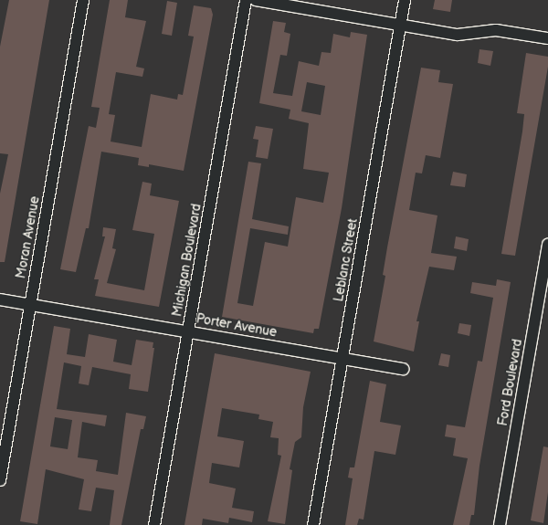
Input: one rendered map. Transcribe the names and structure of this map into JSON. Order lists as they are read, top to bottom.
{
  "streets": {
    "street": [
      "Moran Avenue",
      "Michigan Boulevard",
      "Leblanc Street",
      "Porter Avenue",
      "Ford Boulevard"
    ]
  },
  "crossings": [
    ["Moran Avenue", "Porter Avenue"],
    ["Michigan Boulevard", "Porter Avenue"],
    ["Leblanc Street", "Porter Avenue"]
  ]
}
